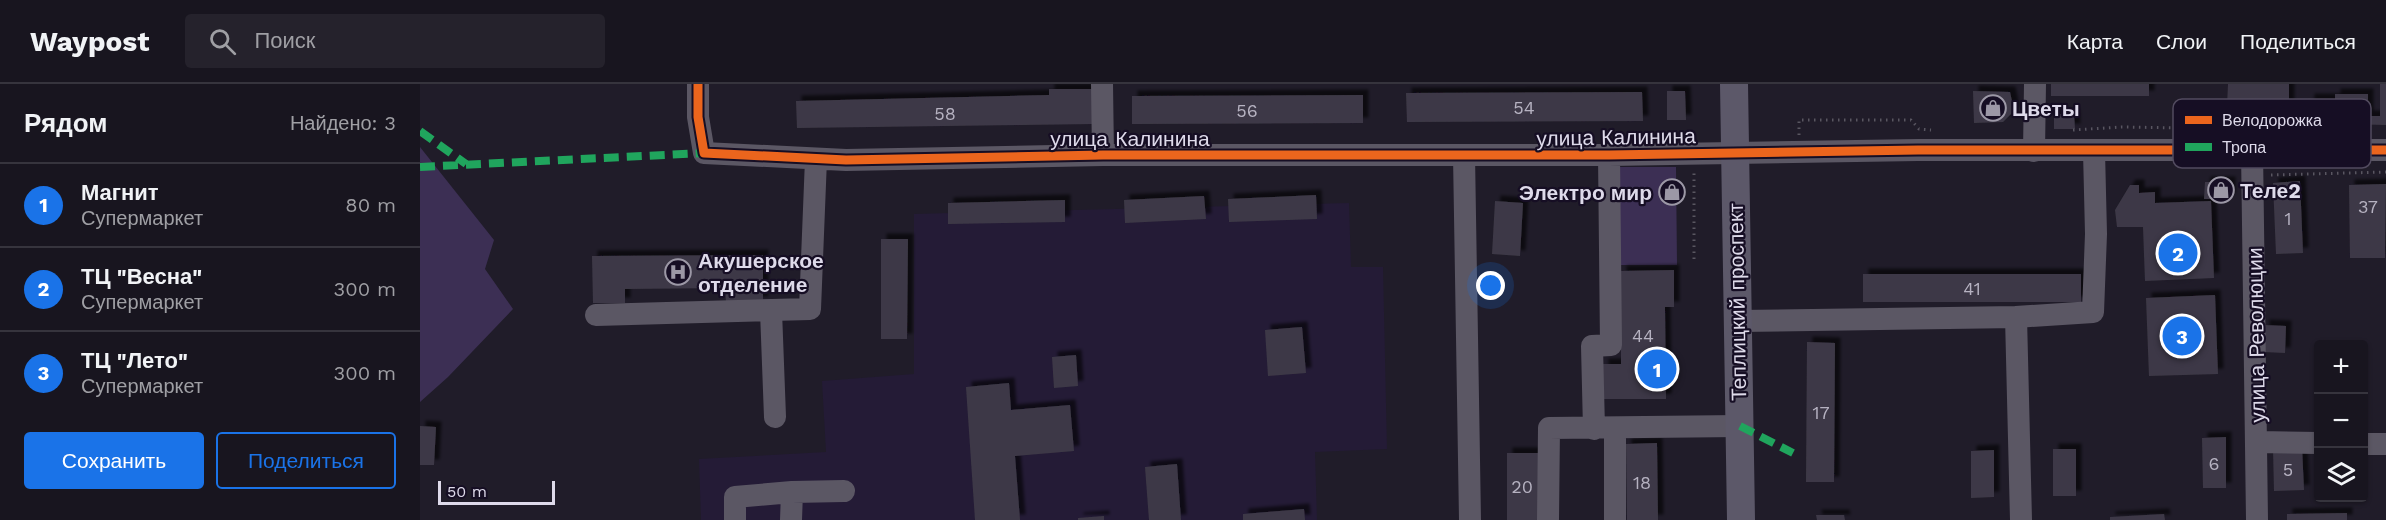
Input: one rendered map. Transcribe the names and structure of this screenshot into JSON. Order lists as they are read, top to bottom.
{
  "streets": {
    "main road": ["Теплицкий проспект"],
    "street": ["улица Калинина", "улица Революции"]
  },
  "crossings": [
    ["улица Калинина", "Теплицкий проспект"]
  ],
  "places": {
    "shop": ["Цветы", "Теле2", "Электро мир"],
    "hospital": ["Акушерское отделение"]
  },
  "house_numbers": [
    "54",
    "56",
    "58",
    "37",
    "1",
    "41",
    "44",
    "17",
    "6",
    "5",
    "18",
    "20"
  ],
  "legend": ["Велодорожка", "Тропа"],
  "scale_bar": "50 m",
  "page": {
    "header": "Waypost",
    "search": "Поиск",
    "nav": ["Карта", "Слои", "Поделиться"],
    "heading": ["Рядом", "Найдено: 3"],
    "list": [
      {
        "mark": "1",
        "name": "Магнит",
        "note": "Супермаркет",
        "value": "80 m"
      },
      {
        "mark": "2",
        "name": "ТЦ \"Весна\"",
        "note": "Супермаркет",
        "value": "300 m"
      },
      {
        "mark": "3",
        "name": "ТЦ \"Лето\"",
        "note": "Супермаркет",
        "value": "300 m"
      }
    ],
    "pins": ["2", "3", "1"],
    "map_buttons": ["+", "−"],
    "buttons": ["Сохранить", "Поделиться"],
    "scale": "50 m"
  }
}
